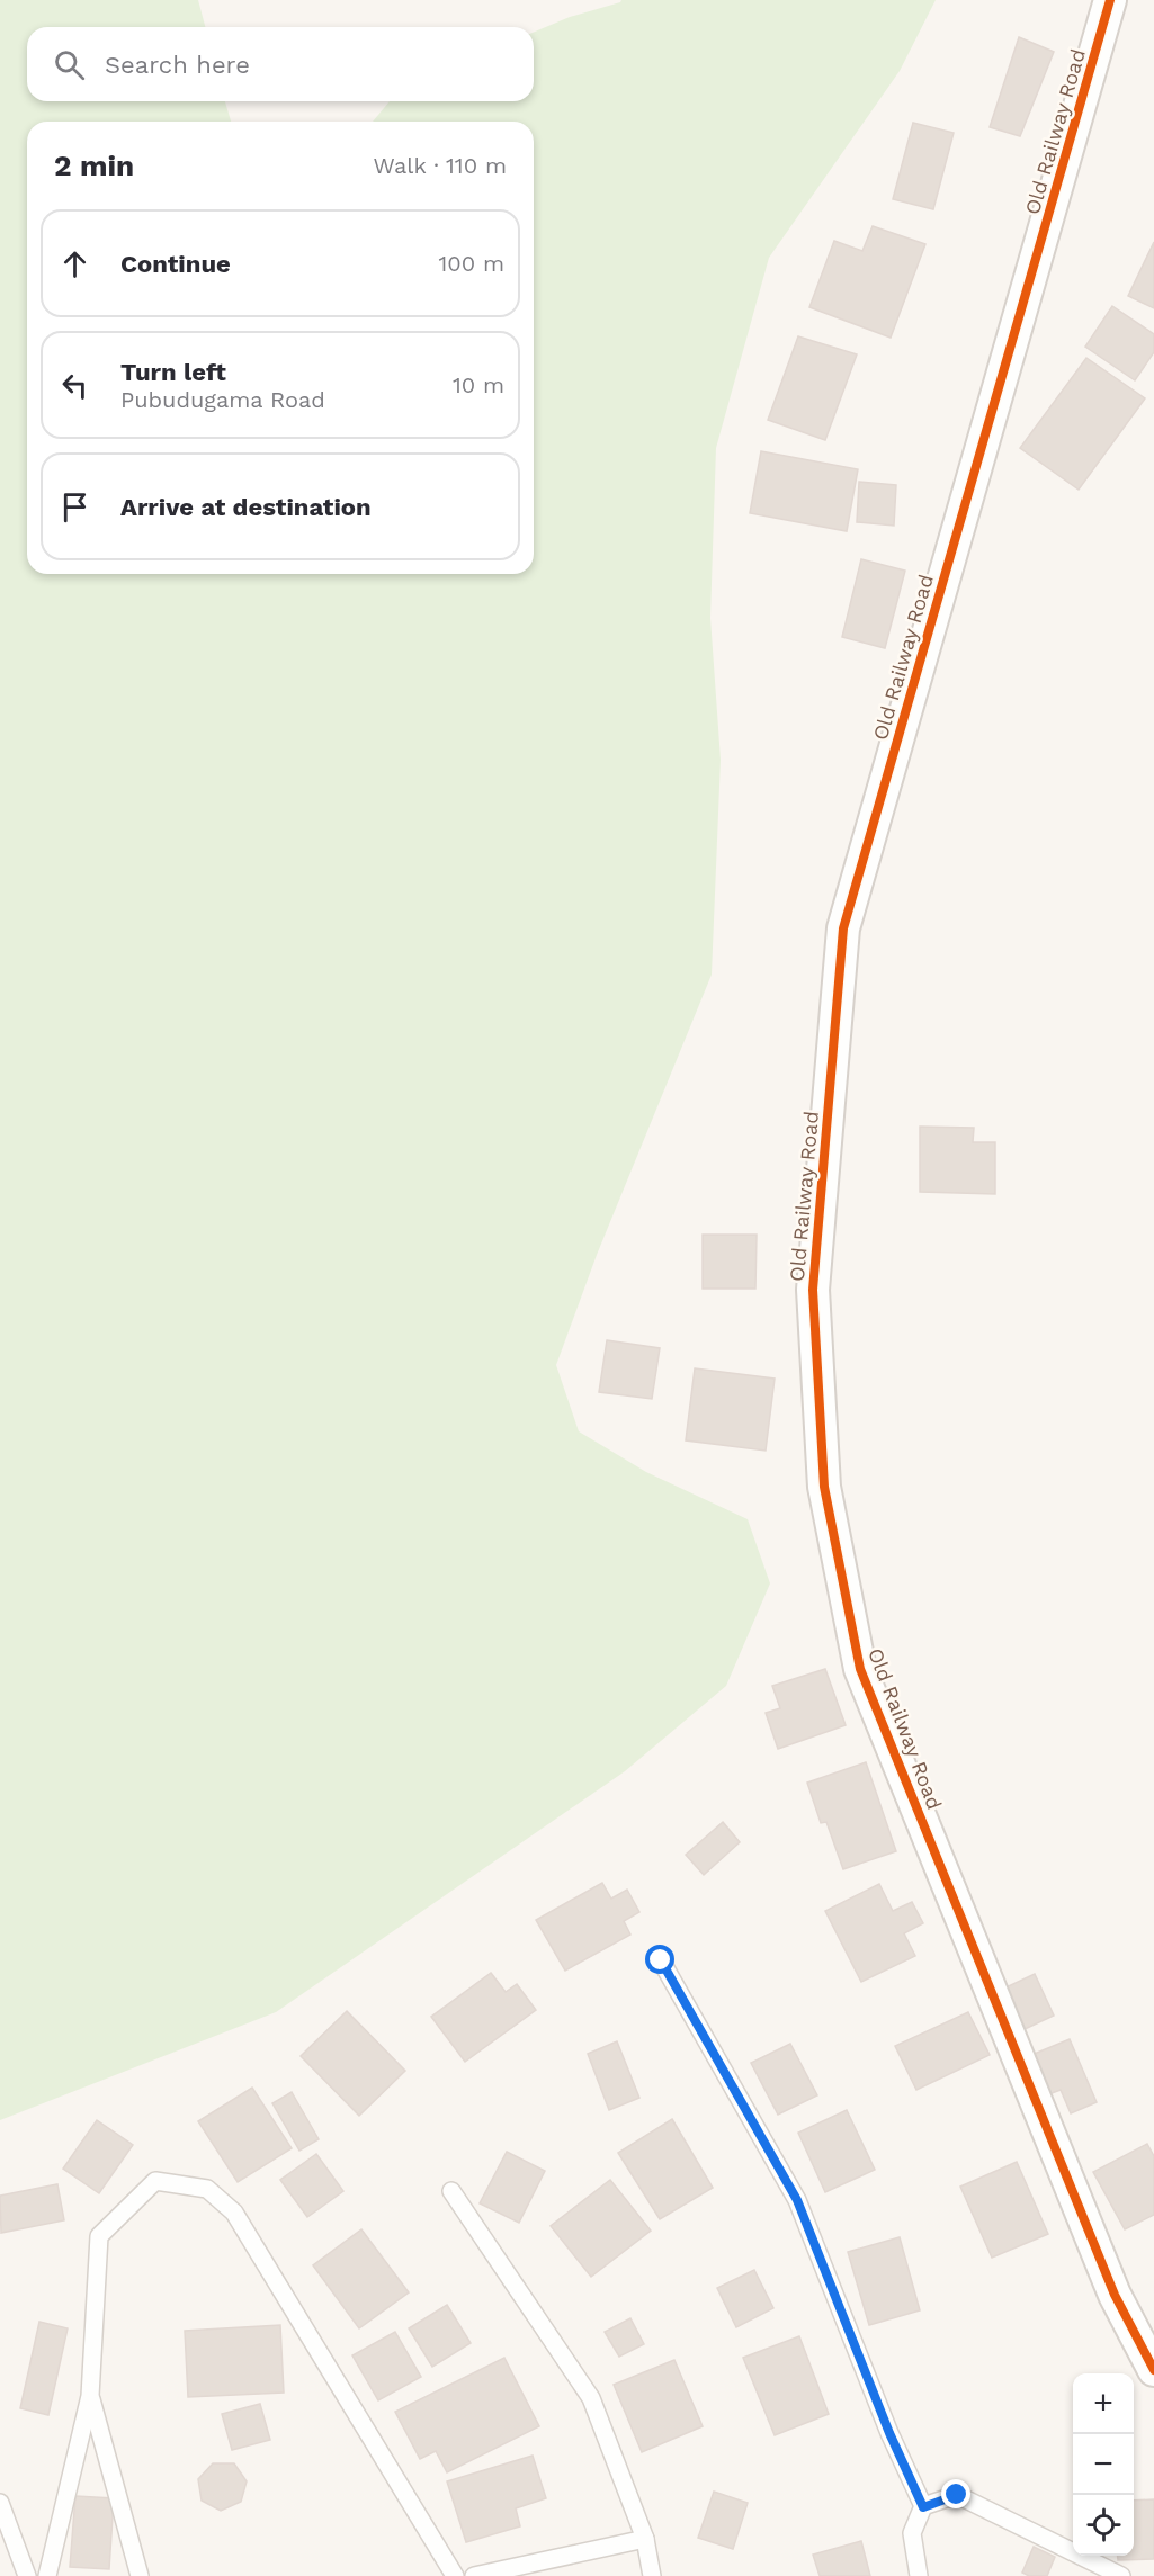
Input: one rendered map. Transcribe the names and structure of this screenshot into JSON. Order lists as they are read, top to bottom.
{
  "streets": {
    "street": ["Old Railway Road"]
  },
  "page": {
    "search": "Search here",
    "heading": ["2 min", "Walk · 110 m"],
    "list": [
      ["Continue", "100 m"],
      ["Turn left", "Pubudugama Road", "10 m"],
      "Arrive at destination"
    ],
    "map_buttons": ["+", "−"]
  }
}
